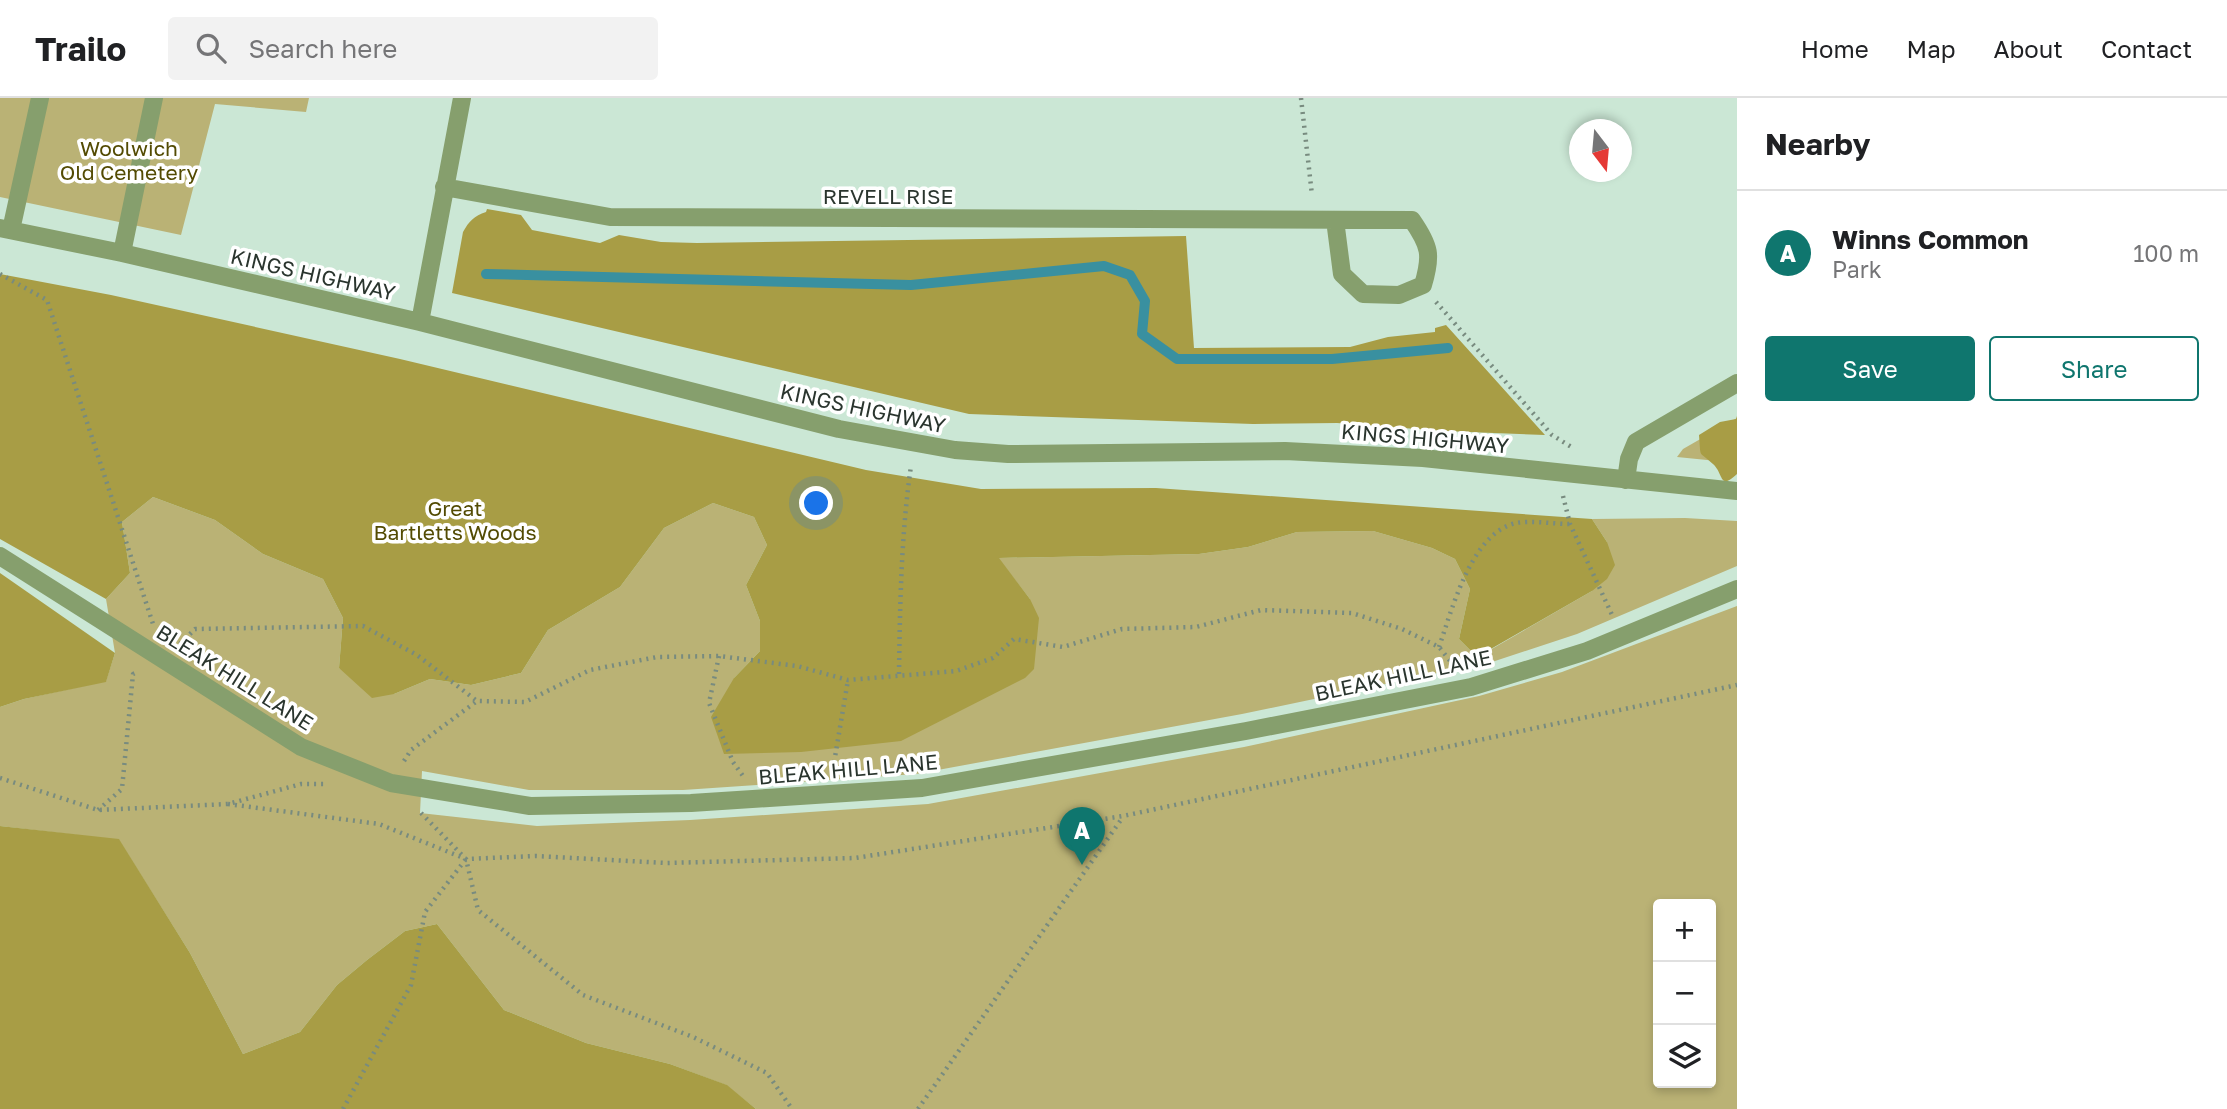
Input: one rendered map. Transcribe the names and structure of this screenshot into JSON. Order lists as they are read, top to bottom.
{
  "streets": {
    "street": ["REVELL RISE", "KINGS HIGHWAY", "BLEAK HILL LANE"]
  },
  "parks": ["Woolwich Old Cemetery", "Great Bartletts Woods"],
  "north": "bottom",
  "page": {
    "header": "Trailo",
    "search": "Search here",
    "nav": [
      "Home",
      "Map",
      "About",
      "Contact"
    ],
    "heading": "Nearby",
    "list": [
      {
        "mark": "A",
        "name": "Winns Common",
        "note": "Park",
        "value": "100 m"
      }
    ],
    "buttons": ["Save", "Share"],
    "pins": "A",
    "map_buttons": ["+", "−"]
  }
}
